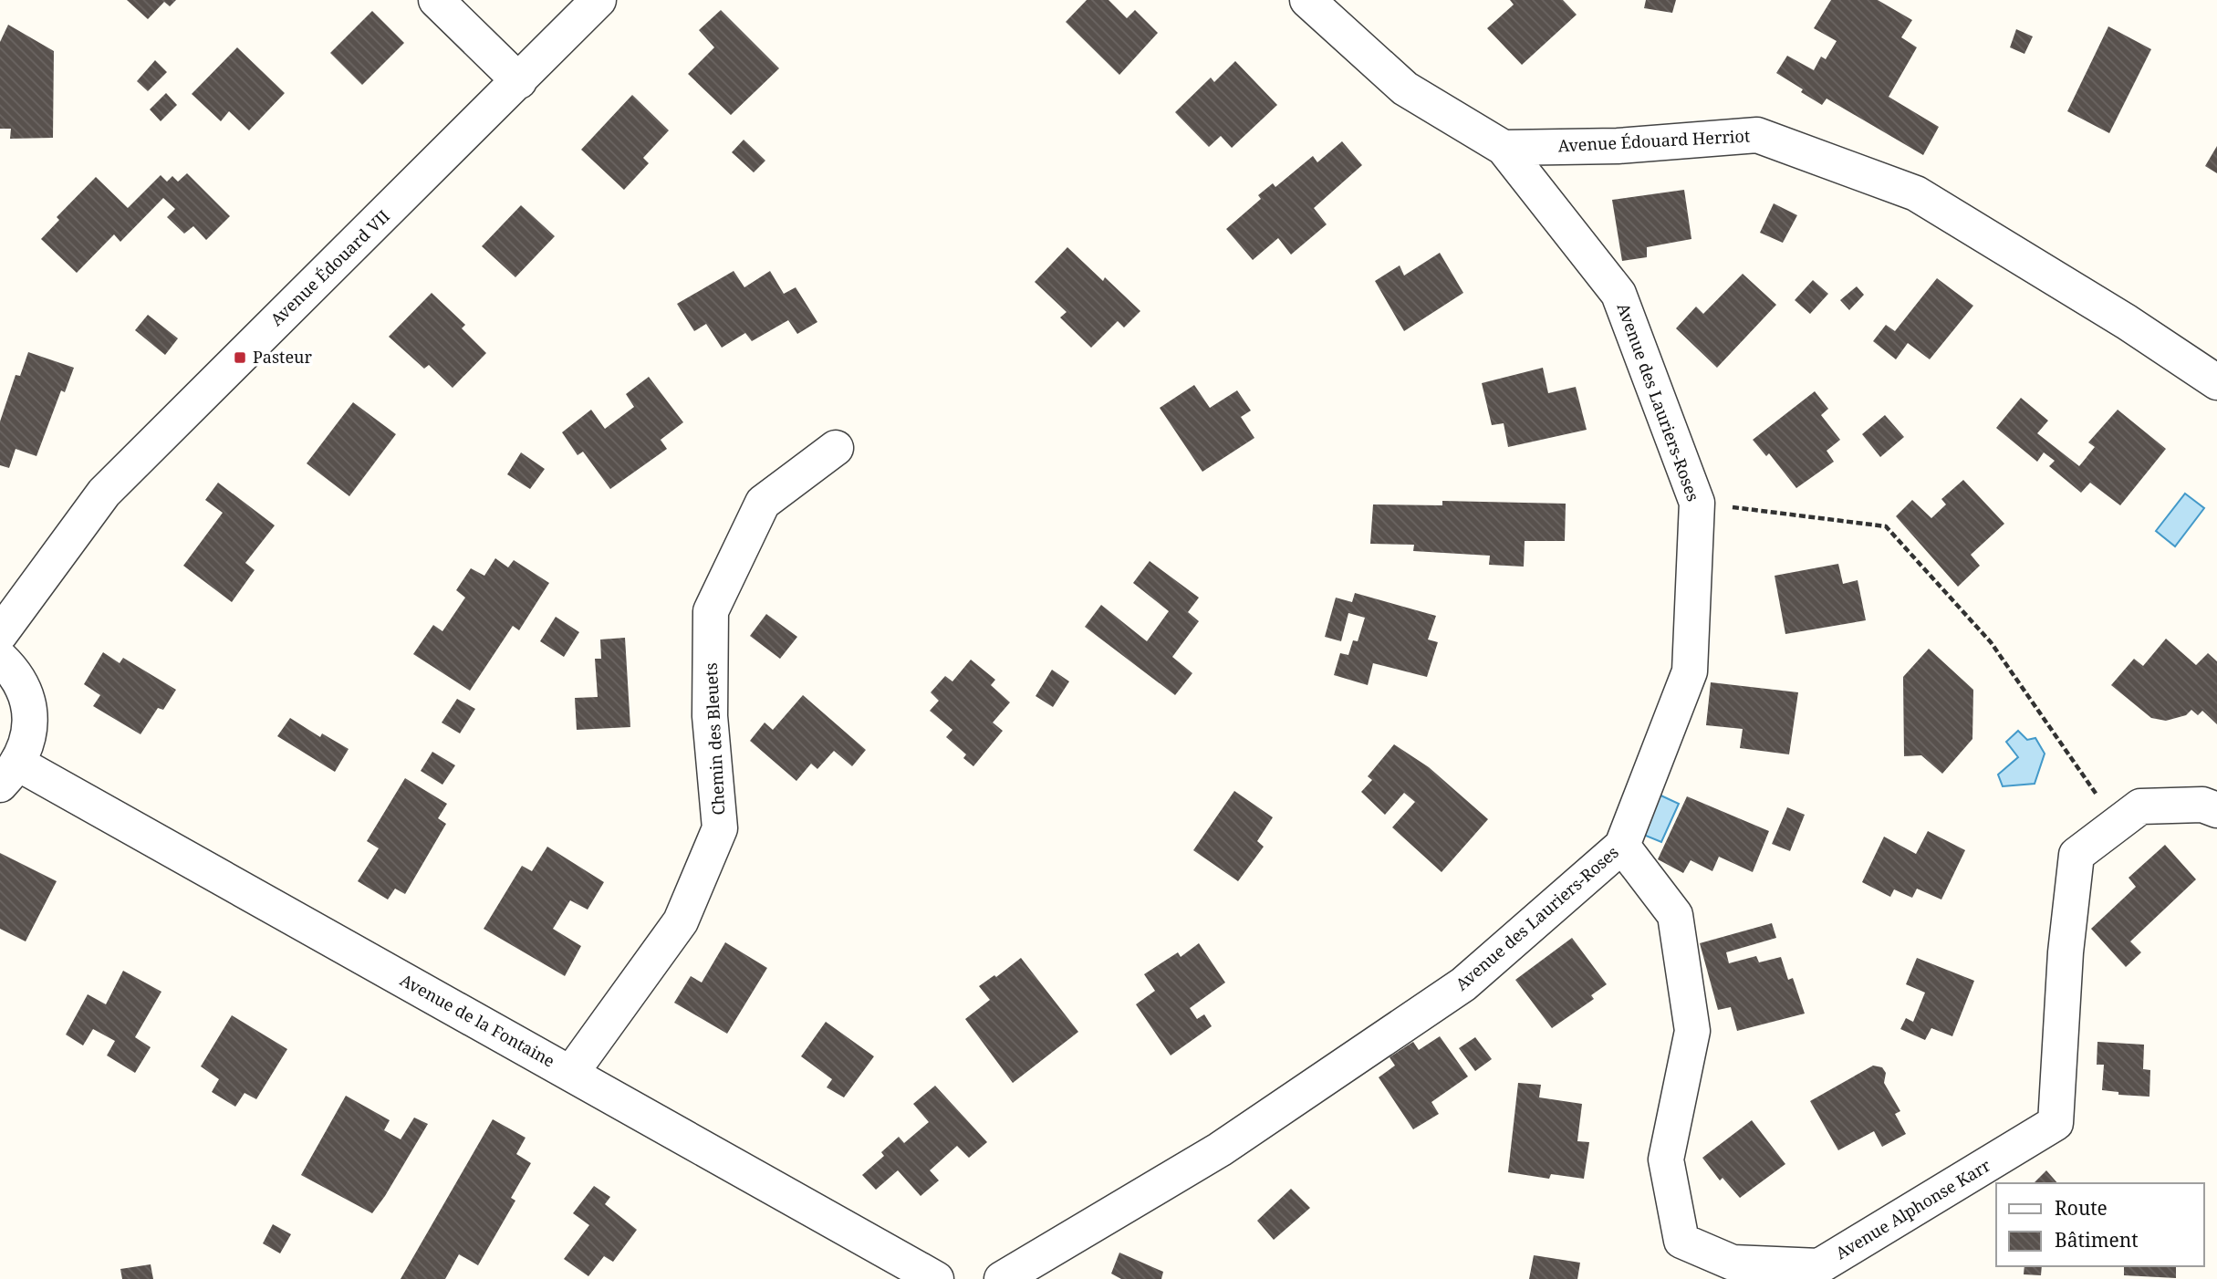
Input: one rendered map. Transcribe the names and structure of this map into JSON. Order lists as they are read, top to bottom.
{
  "streets": {
    "street": [
      "Avenue Édouard Herriot",
      "Avenue Édouard VII",
      "Avenue des Lauriers-Roses",
      "Chemin des Bleuets",
      "Avenue de la Fontaine",
      "Avenue Alphonse Karr"
    ]
  },
  "crossings": [
    ["Avenue Édouard Herriot", "Avenue des Lauriers-Roses"],
    ["Avenue des Lauriers-Roses", "Avenue Alphonse Karr"],
    ["Chemin des Bleuets", "Avenue de la Fontaine"]
  ],
  "places": {
    "transit": ["Pasteur"]
  },
  "legend": ["Route", "Bâtiment"]
}
